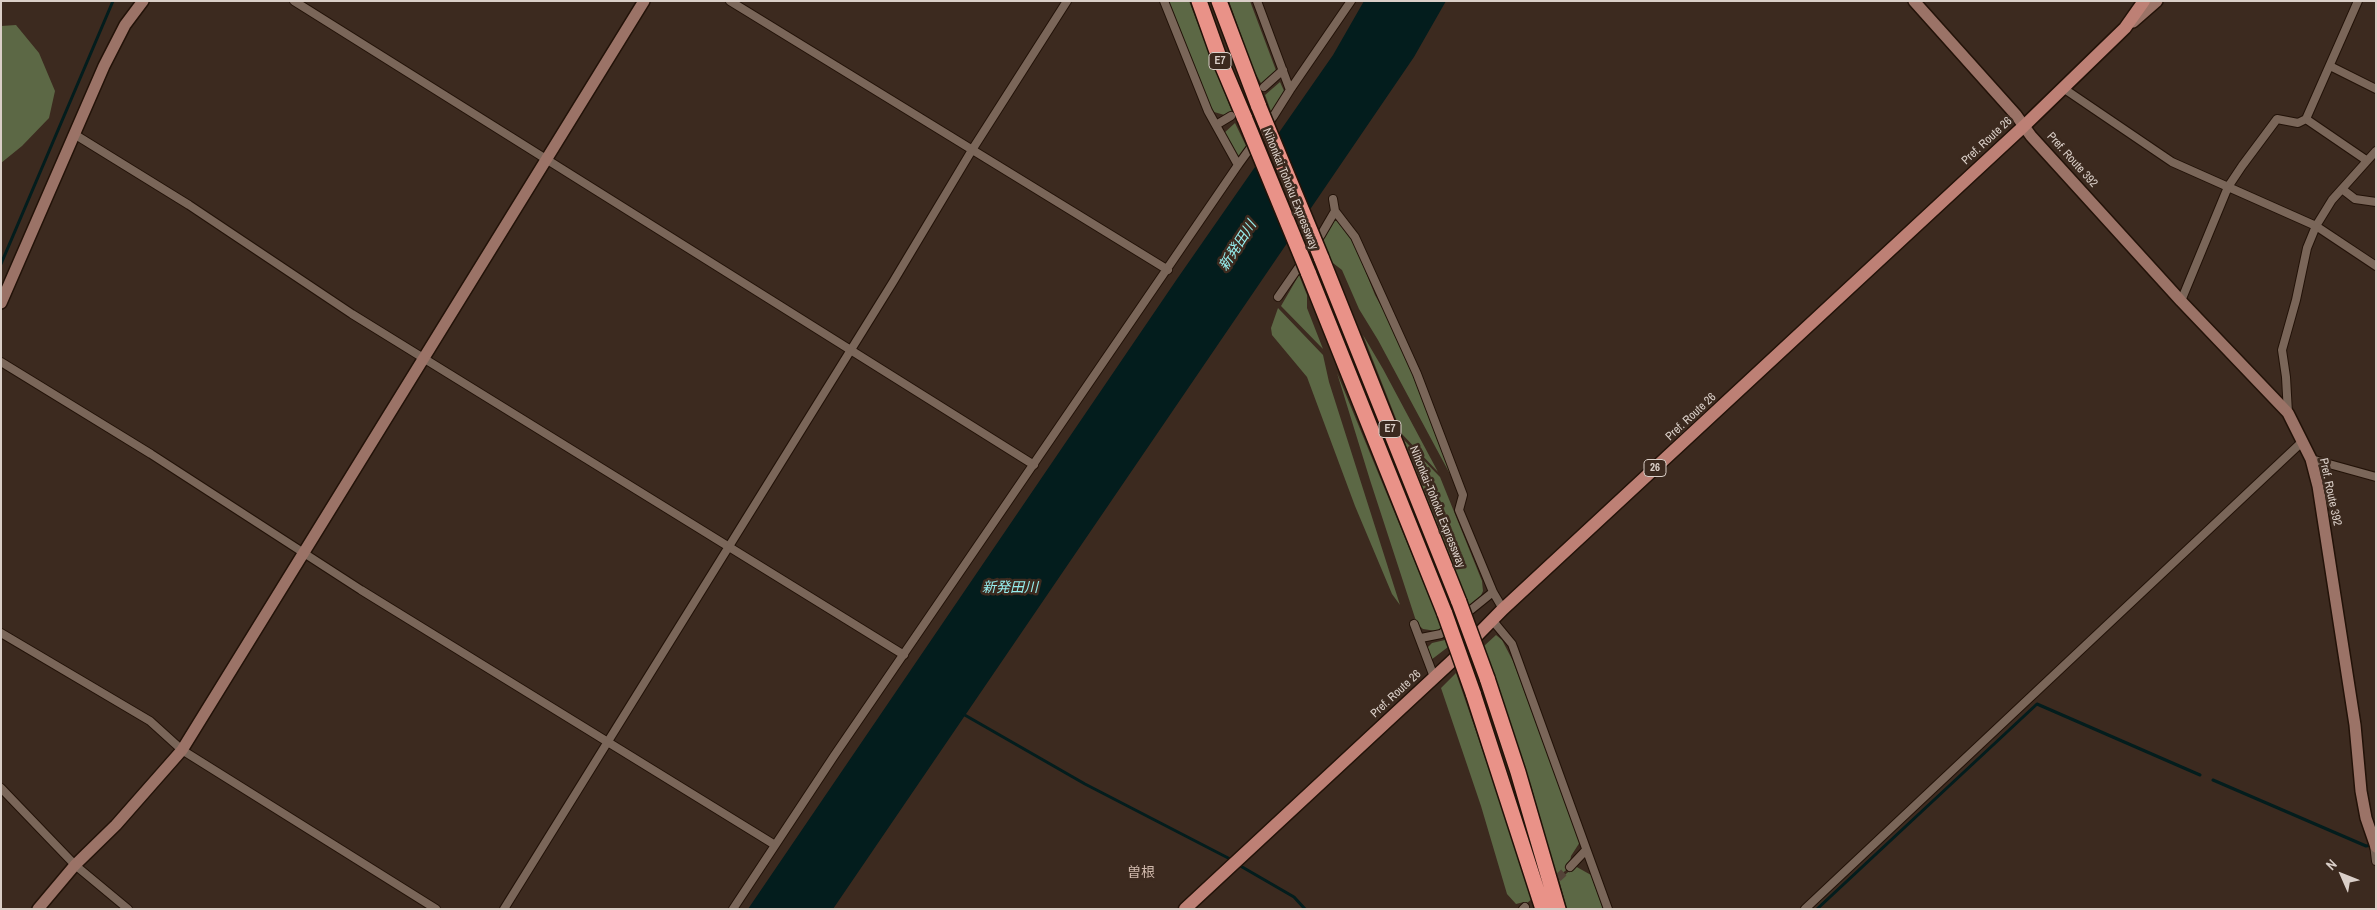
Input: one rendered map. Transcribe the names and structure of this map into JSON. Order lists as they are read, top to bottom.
{
  "streets": {
    "highway": ["E7", "Nihonkai Tohoku Expressway", "Nihonkai-Tohoku Expressway"],
    "main road": ["Pref. Route 26", "26"],
    "street": ["Pref. Route 392"]
  },
  "crossings": [
    ["E7", "Nihonkai Tohoku Expressway"],
    ["Pref. Route 26", "Pref. Route 392"],
    ["Nihonkai Tohoku Expressway", "Nihonkai-Tohoku Expressway"]
  ],
  "districts": ["曽根"],
  "water": ["新発田川"],
  "north": "top left"
}
